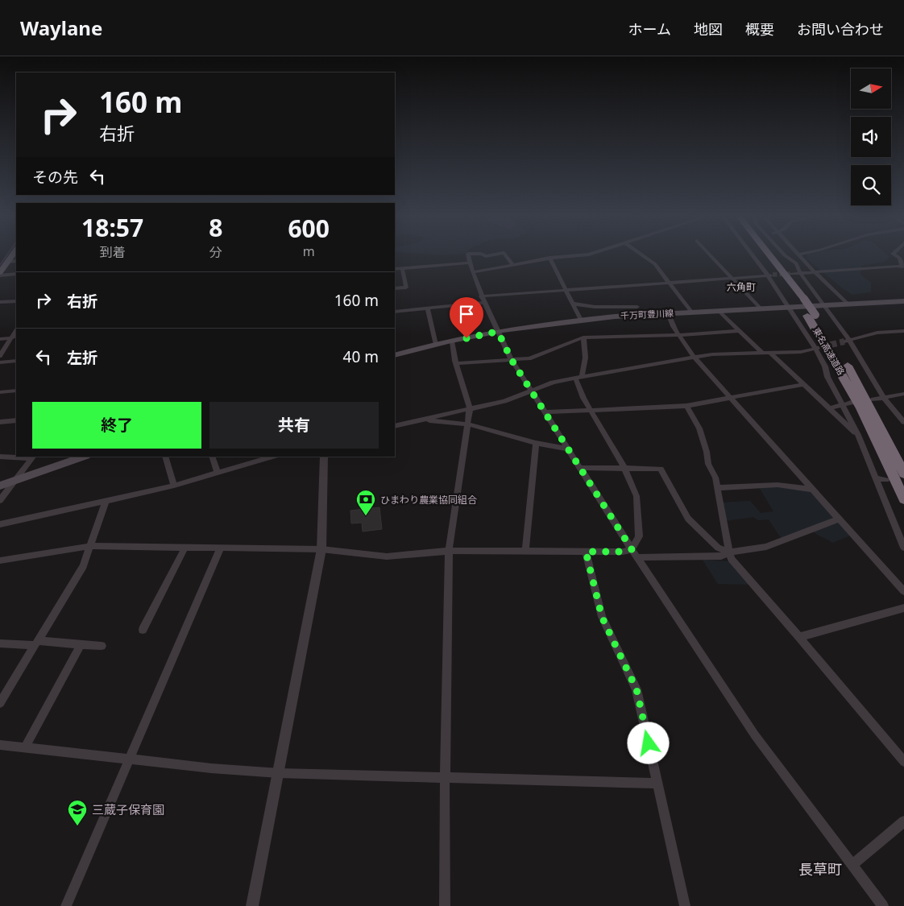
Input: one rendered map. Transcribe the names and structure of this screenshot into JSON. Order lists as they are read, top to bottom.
{
  "streets": {
    "highway": ["東名高速道路"],
    "main road": ["千万町豊川線"]
  },
  "districts": ["六角町", "長草町"],
  "places": {
    "bank": ["ひまわり農業協同組合"],
    "school or university": ["三蔵子保育園"]
  },
  "north": "right",
  "page": {
    "header": "Waylane",
    "nav": [
      "ホーム",
      "地図",
      "概要",
      "お問い合わせ"
    ],
    "turn": ["160 m", "右折"],
    "then": "その先",
    "eta": [
      "18:57",
      "到着",
      "8",
      "分",
      "600",
      "m"
    ],
    "list": [
      {
        "name": "右折",
        "value": "160 m"
      },
      {
        "name": "左折",
        "value": "40 m"
      }
    ],
    "buttons": ["終了", "共有"]
  }
}
